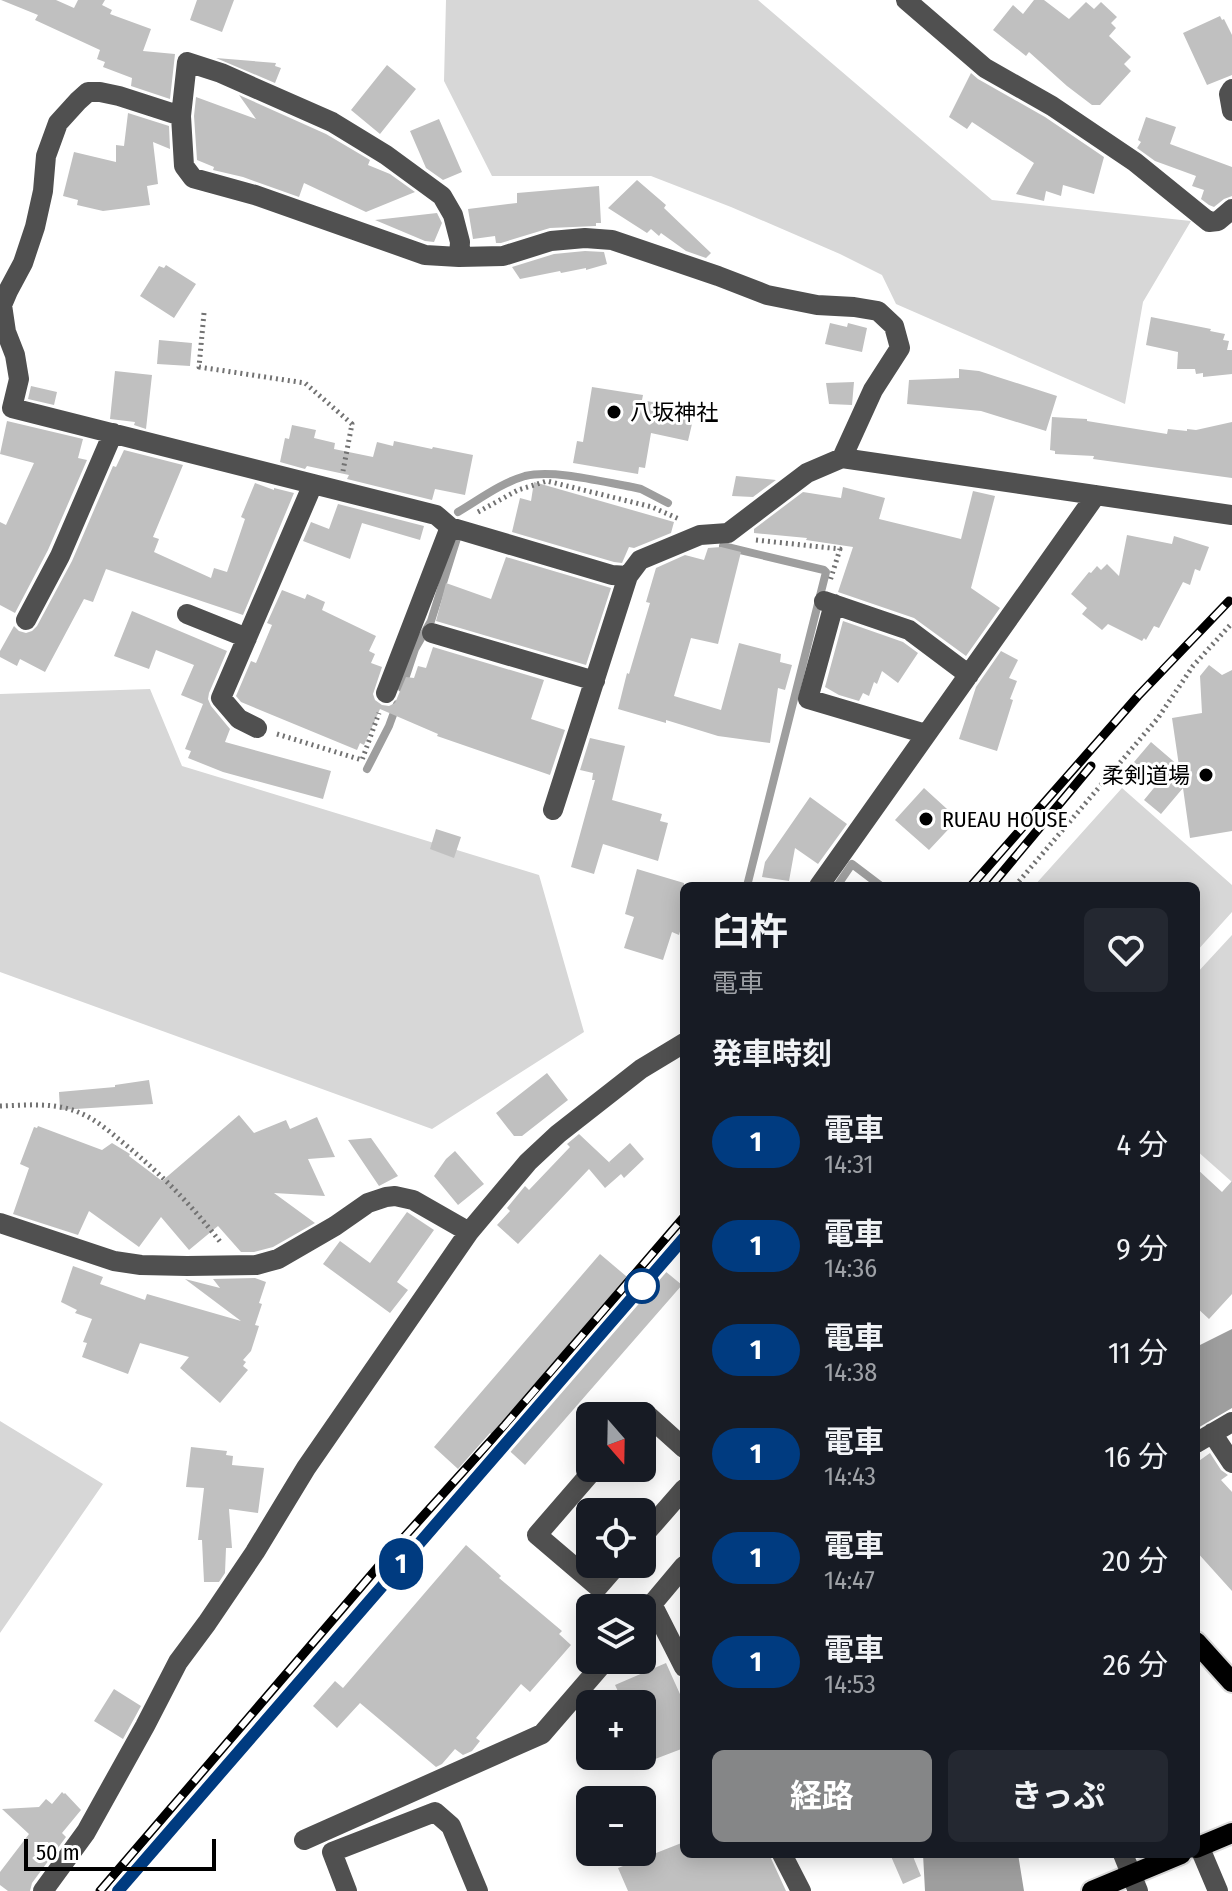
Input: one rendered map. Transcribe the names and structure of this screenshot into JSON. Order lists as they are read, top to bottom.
{
  "places": ["八坂神社", "柔剣道場", "RUEAU HOUSE"],
  "scale_bar": "50 m",
  "north": "bottom",
  "page": {
    "on_map": "1",
    "heading": [
      ["臼杵", "電車"],
      "発車時刻"
    ],
    "list": [
      {
        "mark": "1",
        "name": "電車",
        "note": "14:31",
        "value": "4 分"
      },
      {
        "mark": "1",
        "name": "電車",
        "note": "14:36",
        "value": "9 分"
      },
      {
        "mark": "1",
        "name": "電車",
        "note": "14:38",
        "value": "11 分"
      },
      {
        "mark": "1",
        "name": "電車",
        "note": "14:43",
        "value": "16 分"
      },
      {
        "mark": "1",
        "name": "電車",
        "note": "14:47",
        "value": "20 分"
      },
      {
        "mark": "1",
        "name": "電車",
        "note": "14:53",
        "value": "26 分"
      }
    ],
    "map_buttons": ["+", "−"],
    "buttons": ["経路", "きっぷ"],
    "scale": "50 m"
  }
}
